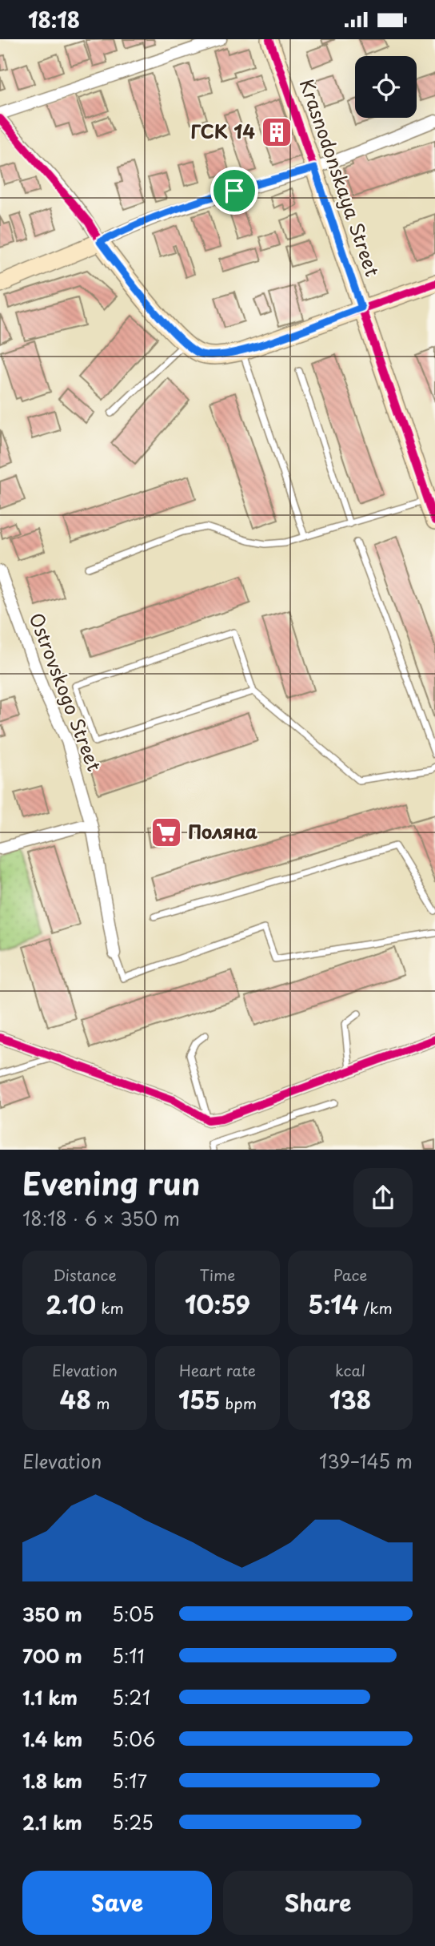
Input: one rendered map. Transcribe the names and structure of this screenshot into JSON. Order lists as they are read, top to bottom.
{
  "streets": {
    "street": ["Krasnodonskaya Street", "Ostrovskogo Street"]
  },
  "places": {
    "building": ["ГСК 14"],
    "supermarket": ["Поляна"]
  },
  "page": {
    "status": "18:18",
    "heading": ["Evening run", "18:18 · 6 × 350 m"],
    "stats": [
      ["Distance", "2.10 km"],
      ["Time", "10:59"],
      ["Pace", "5:14 /km"],
      ["Elevation", "48 m"],
      ["Heart rate", "155 bpm"],
      ["kcal", "138"]
    ],
    "chart": ["Elevation", "139–145 m"],
    "list": [
      {
        "name": "350 m",
        "note": "5:05"
      },
      {
        "name": "700 m",
        "note": "5:11"
      },
      {
        "name": "1.1 km",
        "note": "5:21"
      },
      {
        "name": "1.4 km",
        "note": "5:06"
      },
      {
        "name": "1.8 km",
        "note": "5:17"
      },
      {
        "name": "2.1 km",
        "note": "5:25"
      }
    ],
    "buttons": ["Save", "Share"]
  }
}
